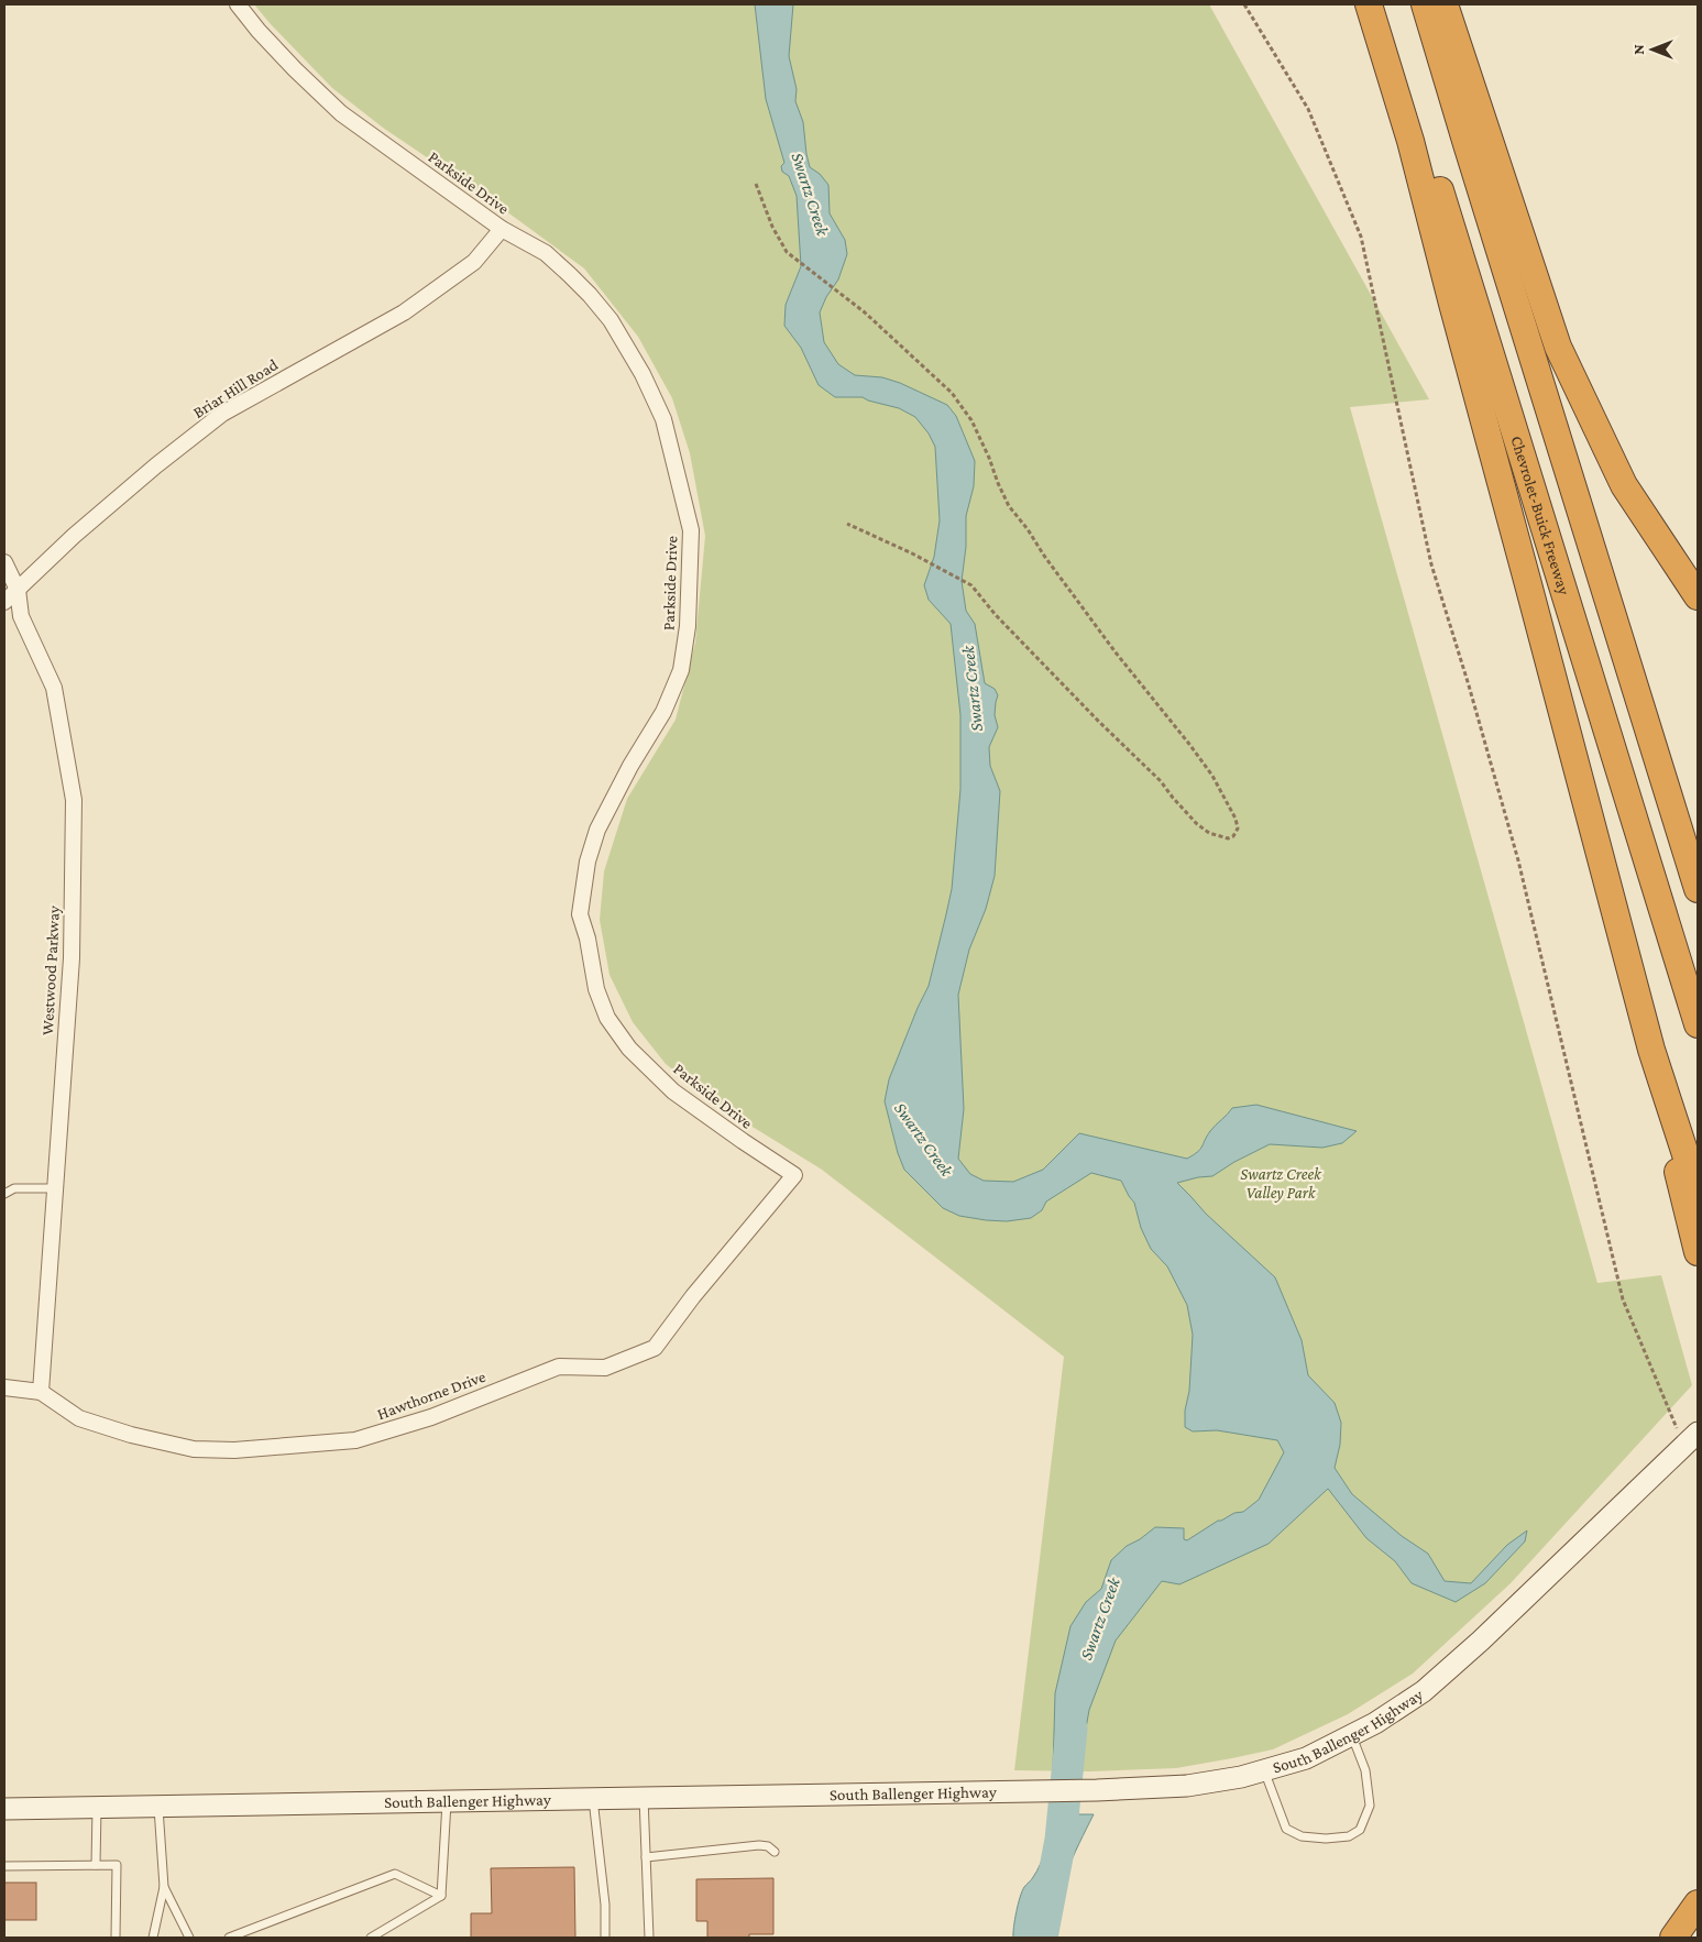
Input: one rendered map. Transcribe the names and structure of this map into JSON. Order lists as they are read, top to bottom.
{
  "streets": {
    "highway": ["Chevrolet-Buick Freeway"],
    "street": [
      "Parkside Drive",
      "Briar Hill Road",
      "Westwood Parkway",
      "Hawthorne Drive",
      "South Ballenger Highway"
    ]
  },
  "crossings": [
    ["Parkside Drive", "Briar Hill Road"],
    ["Parkside Drive", "Hawthorne Drive"],
    ["Briar Hill Road", "Westwood Parkway"],
    ["Westwood Parkway", "Hawthorne Drive"]
  ],
  "water": ["Swartz Creek"],
  "parks": ["Swartz Creek Valley Park"],
  "north": "left"
}
